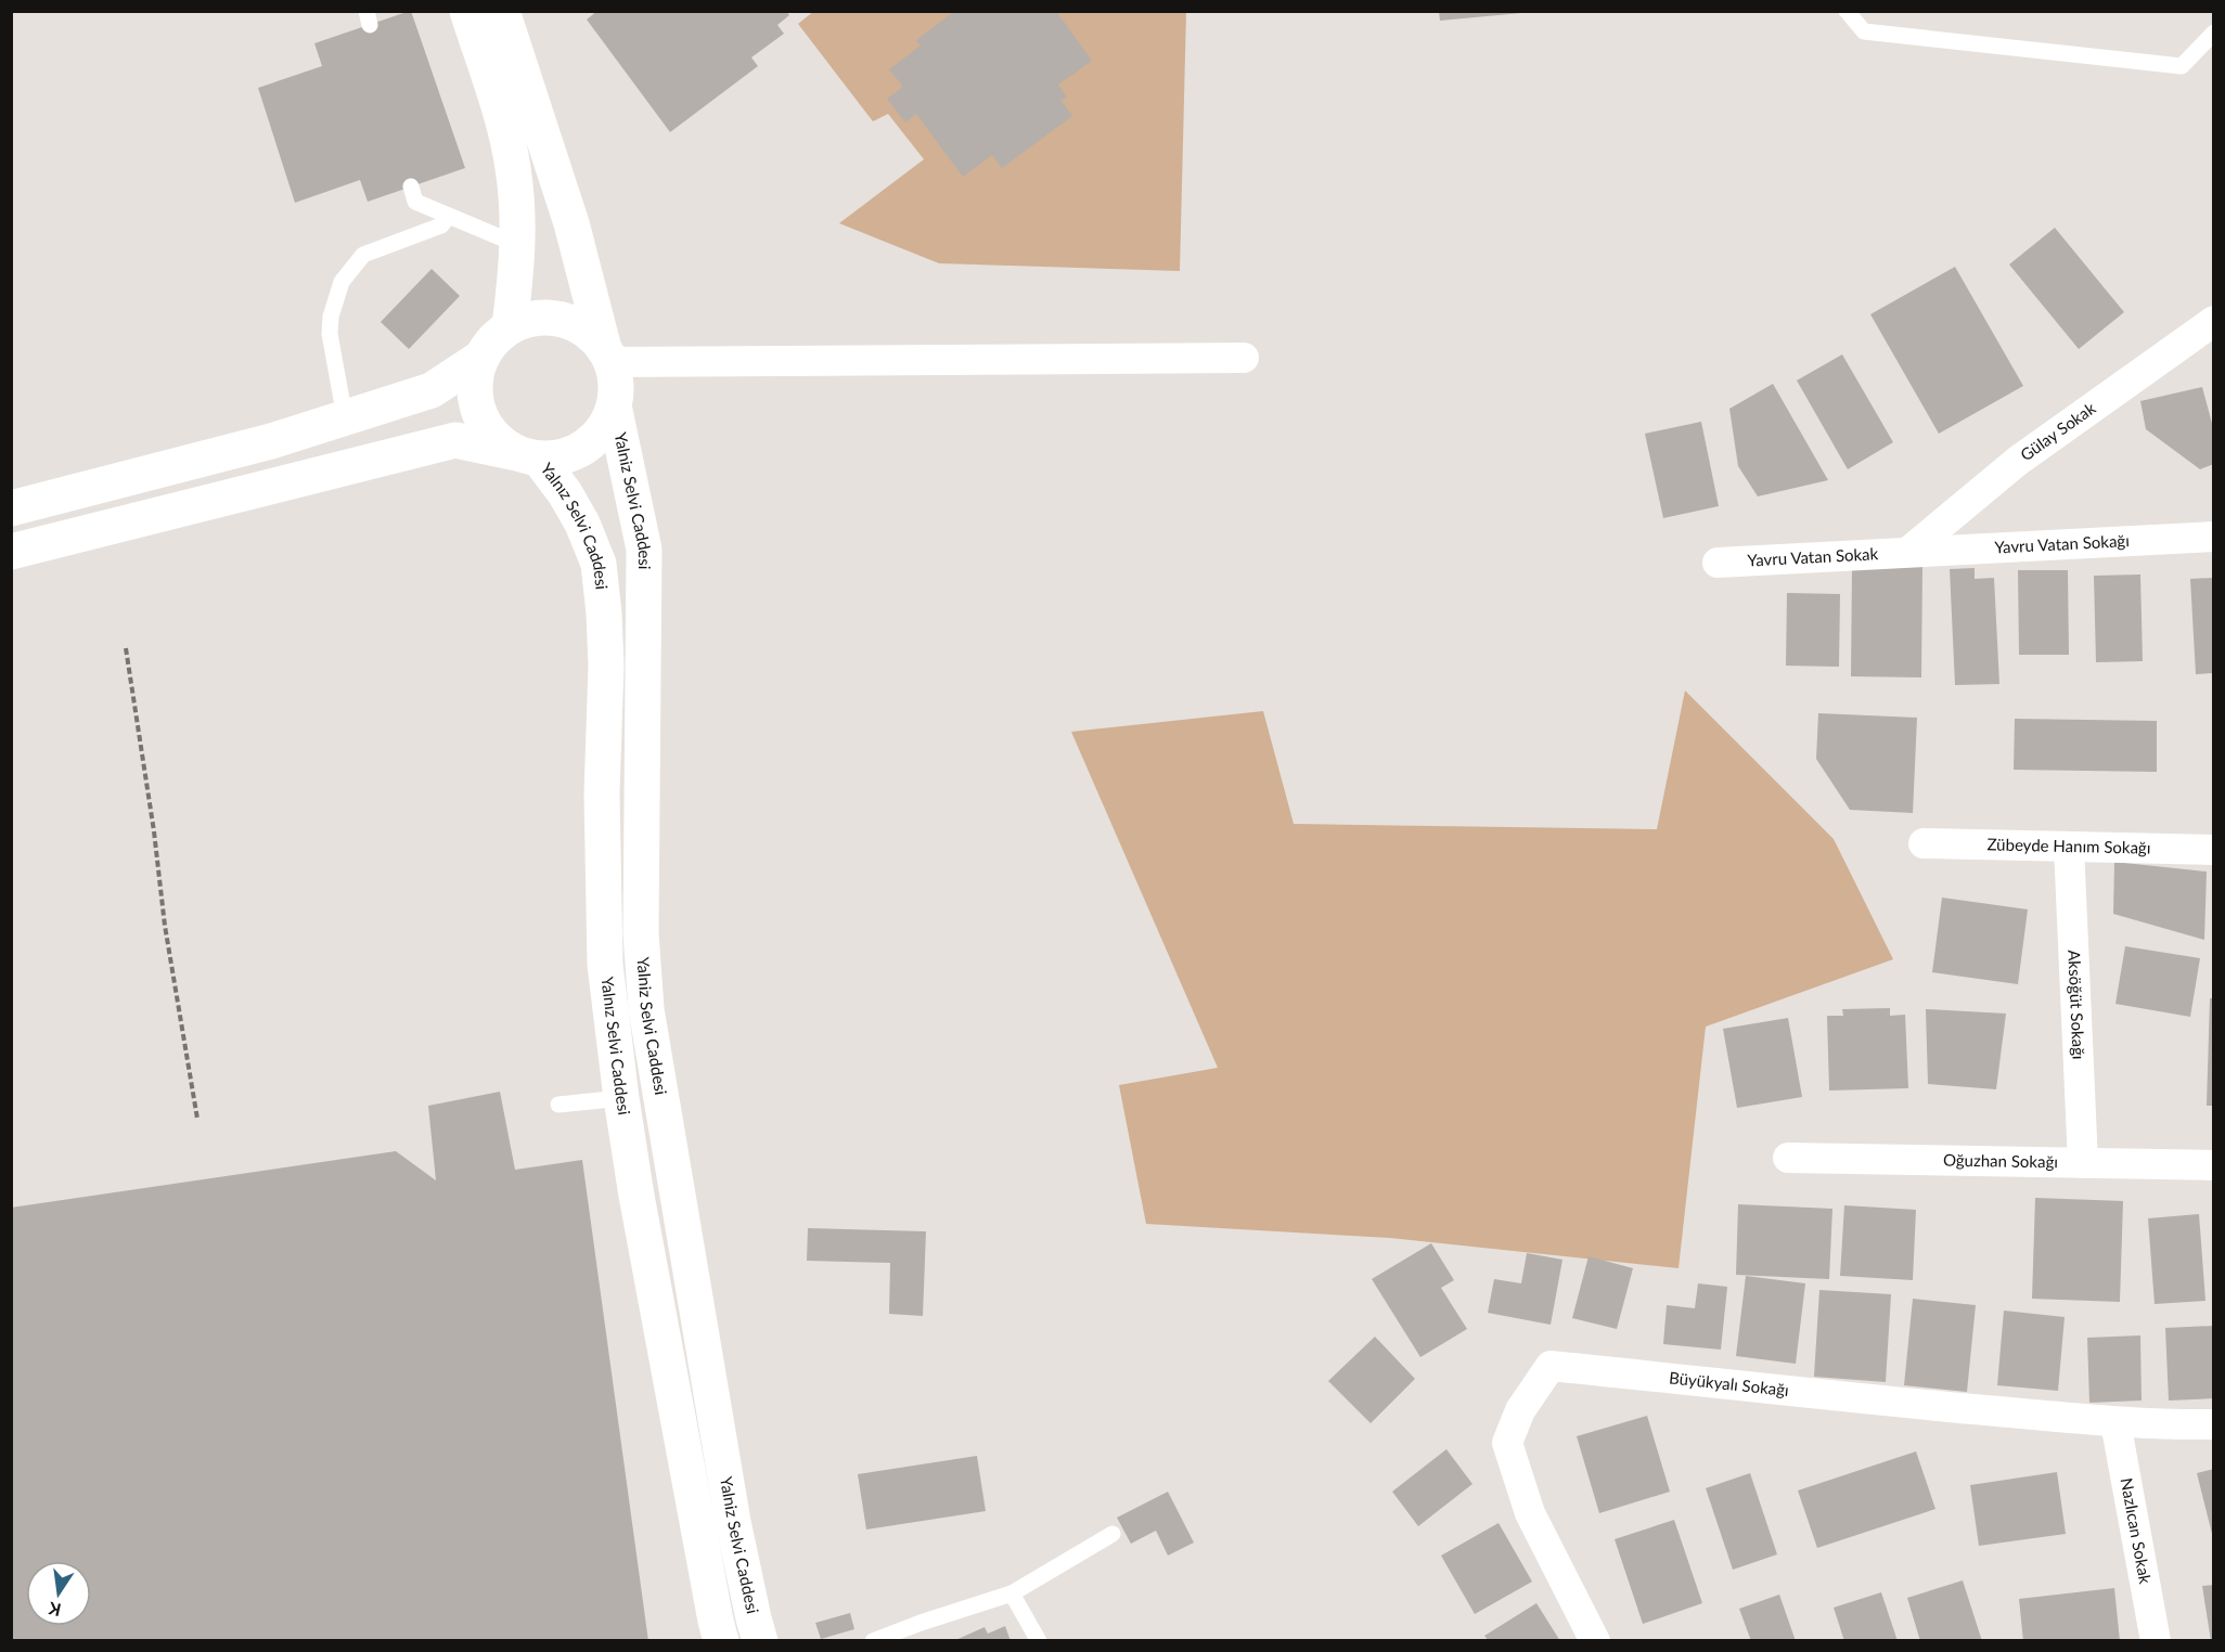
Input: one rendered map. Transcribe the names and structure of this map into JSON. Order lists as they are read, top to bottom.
{
  "streets": {
    "main road": ["Yalniz Selvi Caddesi", "Yalnız Selvi Caddesi"],
    "street": [
      "Gülay Sokak",
      "Yavru Vatan Sokağı",
      "Yavru Vatan Sokak",
      "Zübeyde Hanım Sokağı",
      "Aksöğüt Sokağı",
      "Oğuzhan Sokağı",
      "Büyükyalı Sokağı",
      "Nazlıcan Sokak"
    ]
  },
  "crossings": [
    ["Gülay Sokak", "Yavru Vatan Sokağı"],
    ["Gülay Sokak", "Yavru Vatan Sokak"],
    ["Yalniz Selvi Caddesi", "Yalnız Selvi Caddesi"],
    ["Yavru Vatan Sokağı", "Yavru Vatan Sokak"],
    ["Zübeyde Hanım Sokağı", "Aksöğüt Sokağı"],
    ["Aksöğüt Sokağı", "Oğuzhan Sokağı"],
    ["Büyükyalı Sokağı", "Nazlıcan Sokak"]
  ],
  "north": "bottom"
}
